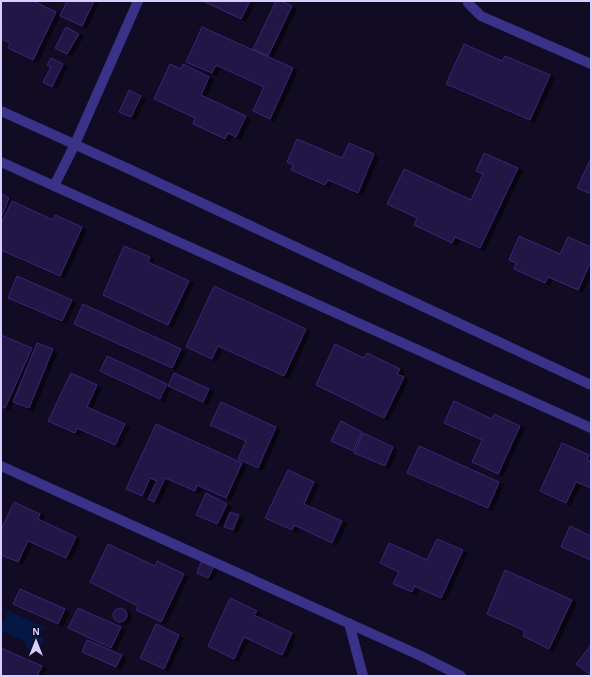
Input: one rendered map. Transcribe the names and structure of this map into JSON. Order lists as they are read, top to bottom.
{
  "north": "top"
}
